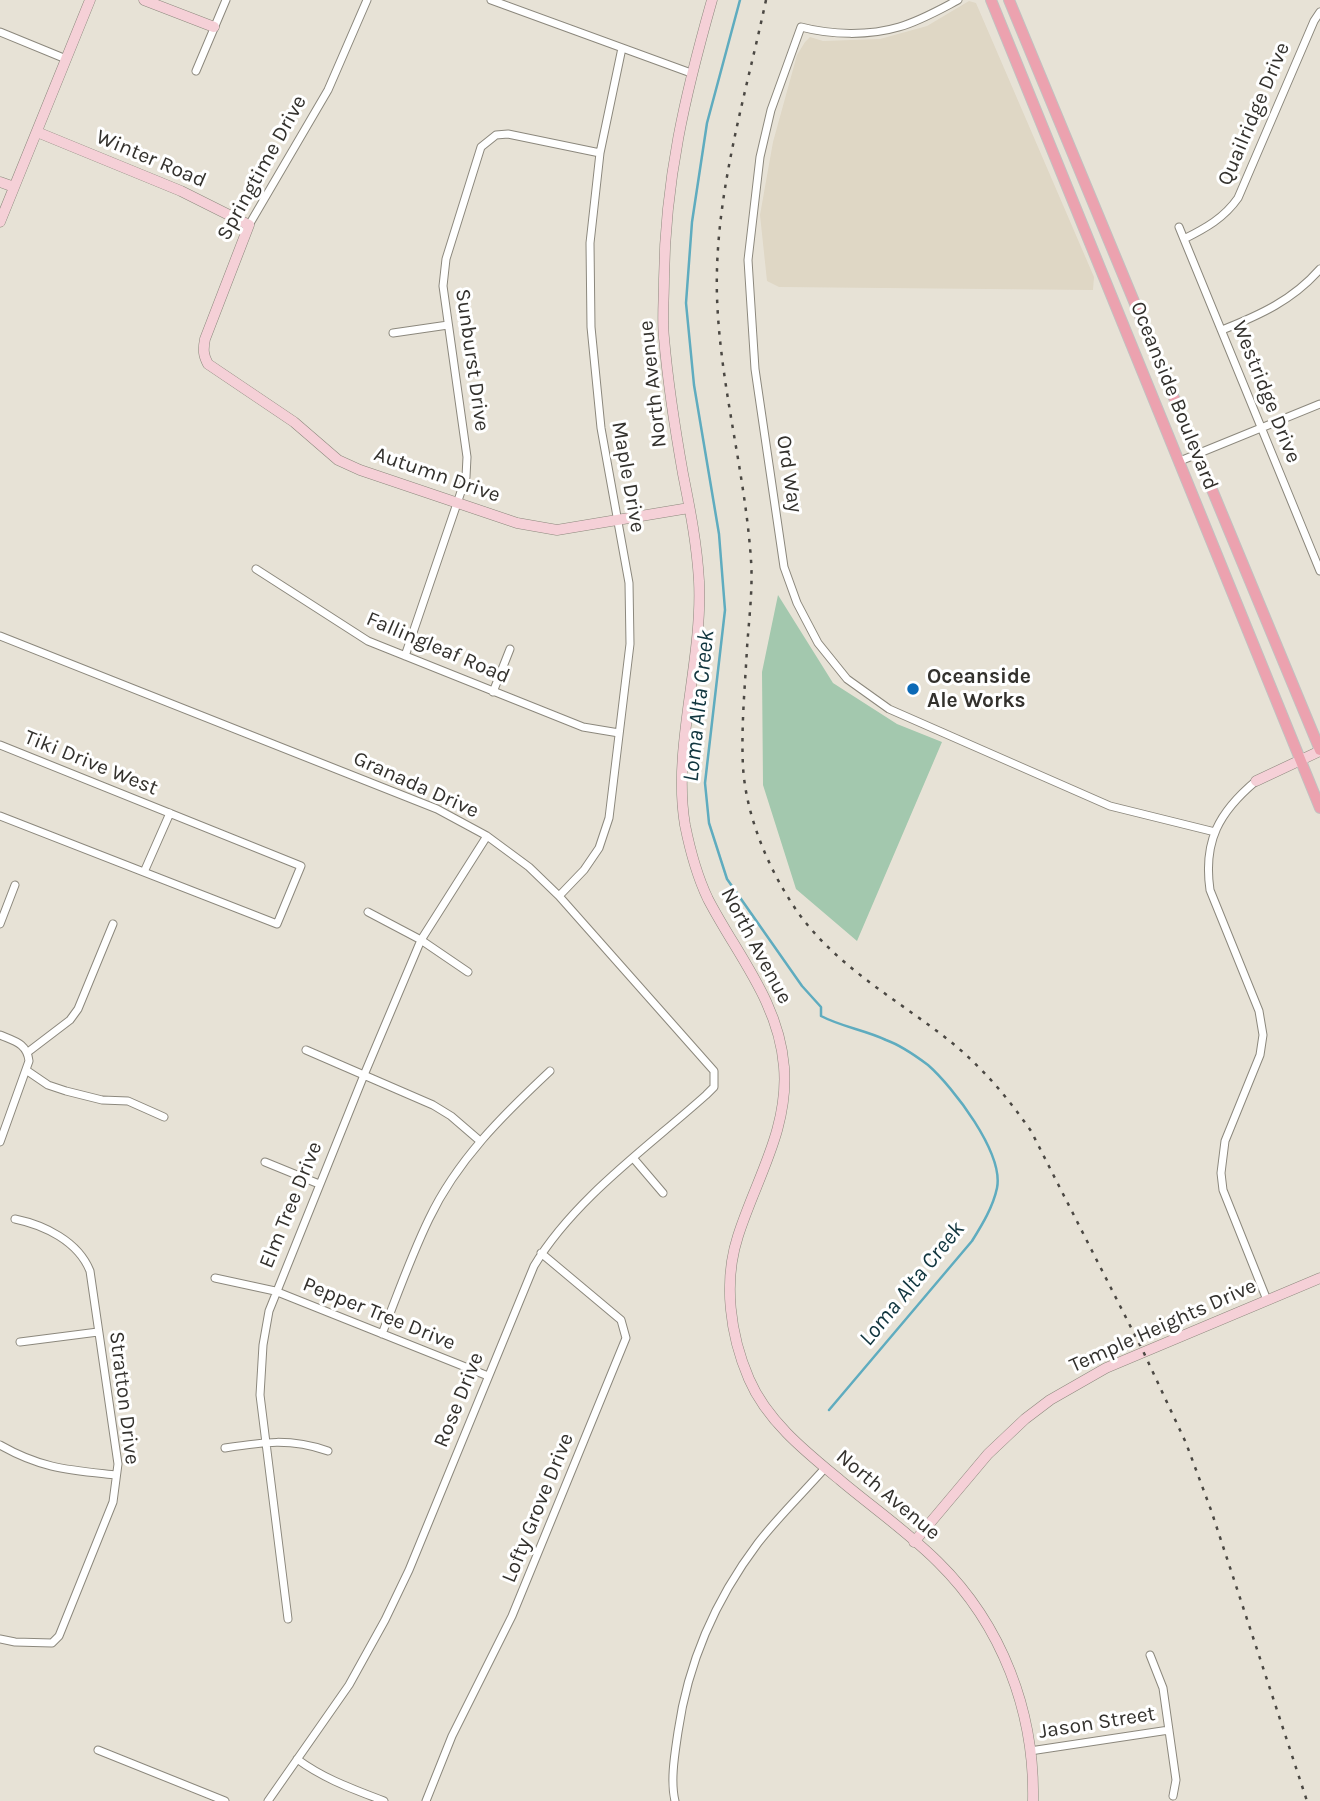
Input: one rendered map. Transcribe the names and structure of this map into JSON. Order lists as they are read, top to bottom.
{
  "streets": {
    "main road": [
      "Winter Road",
      "Springtime Drive",
      "North Avenue",
      "Oceanside Boulevard",
      "Autumn Drive",
      "Temple Heights Drive"
    ],
    "street": [
      "Quailridge Drive",
      "Sunburst Drive",
      "Westridge Drive",
      "Ord Way",
      "Maple Drive",
      "Fallingleaf Road",
      "Tiki Drive West",
      "Granada Drive",
      "Elm Tree Drive",
      "Pepper Tree Drive",
      "Stratton Drive",
      "Rose Drive",
      "Lofty Grove Drive",
      "Jason Street"
    ]
  },
  "crossings": [
    ["Quailridge Drive", "Westridge Drive"],
    ["Winter Road", "Springtime Drive"],
    ["Springtime Drive", "Autumn Drive"],
    ["Sunburst Drive", "Autumn Drive"],
    ["Sunburst Drive", "Maple Drive"],
    ["Sunburst Drive", "Fallingleaf Road"],
    ["North Avenue", "Autumn Drive"],
    ["North Avenue", "Temple Heights Drive"],
    ["North Avenue", "Jason Street"],
    ["Autumn Drive", "Maple Drive"],
    ["Maple Drive", "Fallingleaf Road"],
    ["Maple Drive", "Granada Drive"],
    ["Granada Drive", "Elm Tree Drive"],
    ["Granada Drive", "Rose Drive"],
    ["Elm Tree Drive", "Pepper Tree Drive"],
    ["Pepper Tree Drive", "Rose Drive"],
    ["Rose Drive", "Lofty Grove Drive"]
  ],
  "water": ["Loma Alta Creek"],
  "places": ["Oceanside Ale Works"]
}
